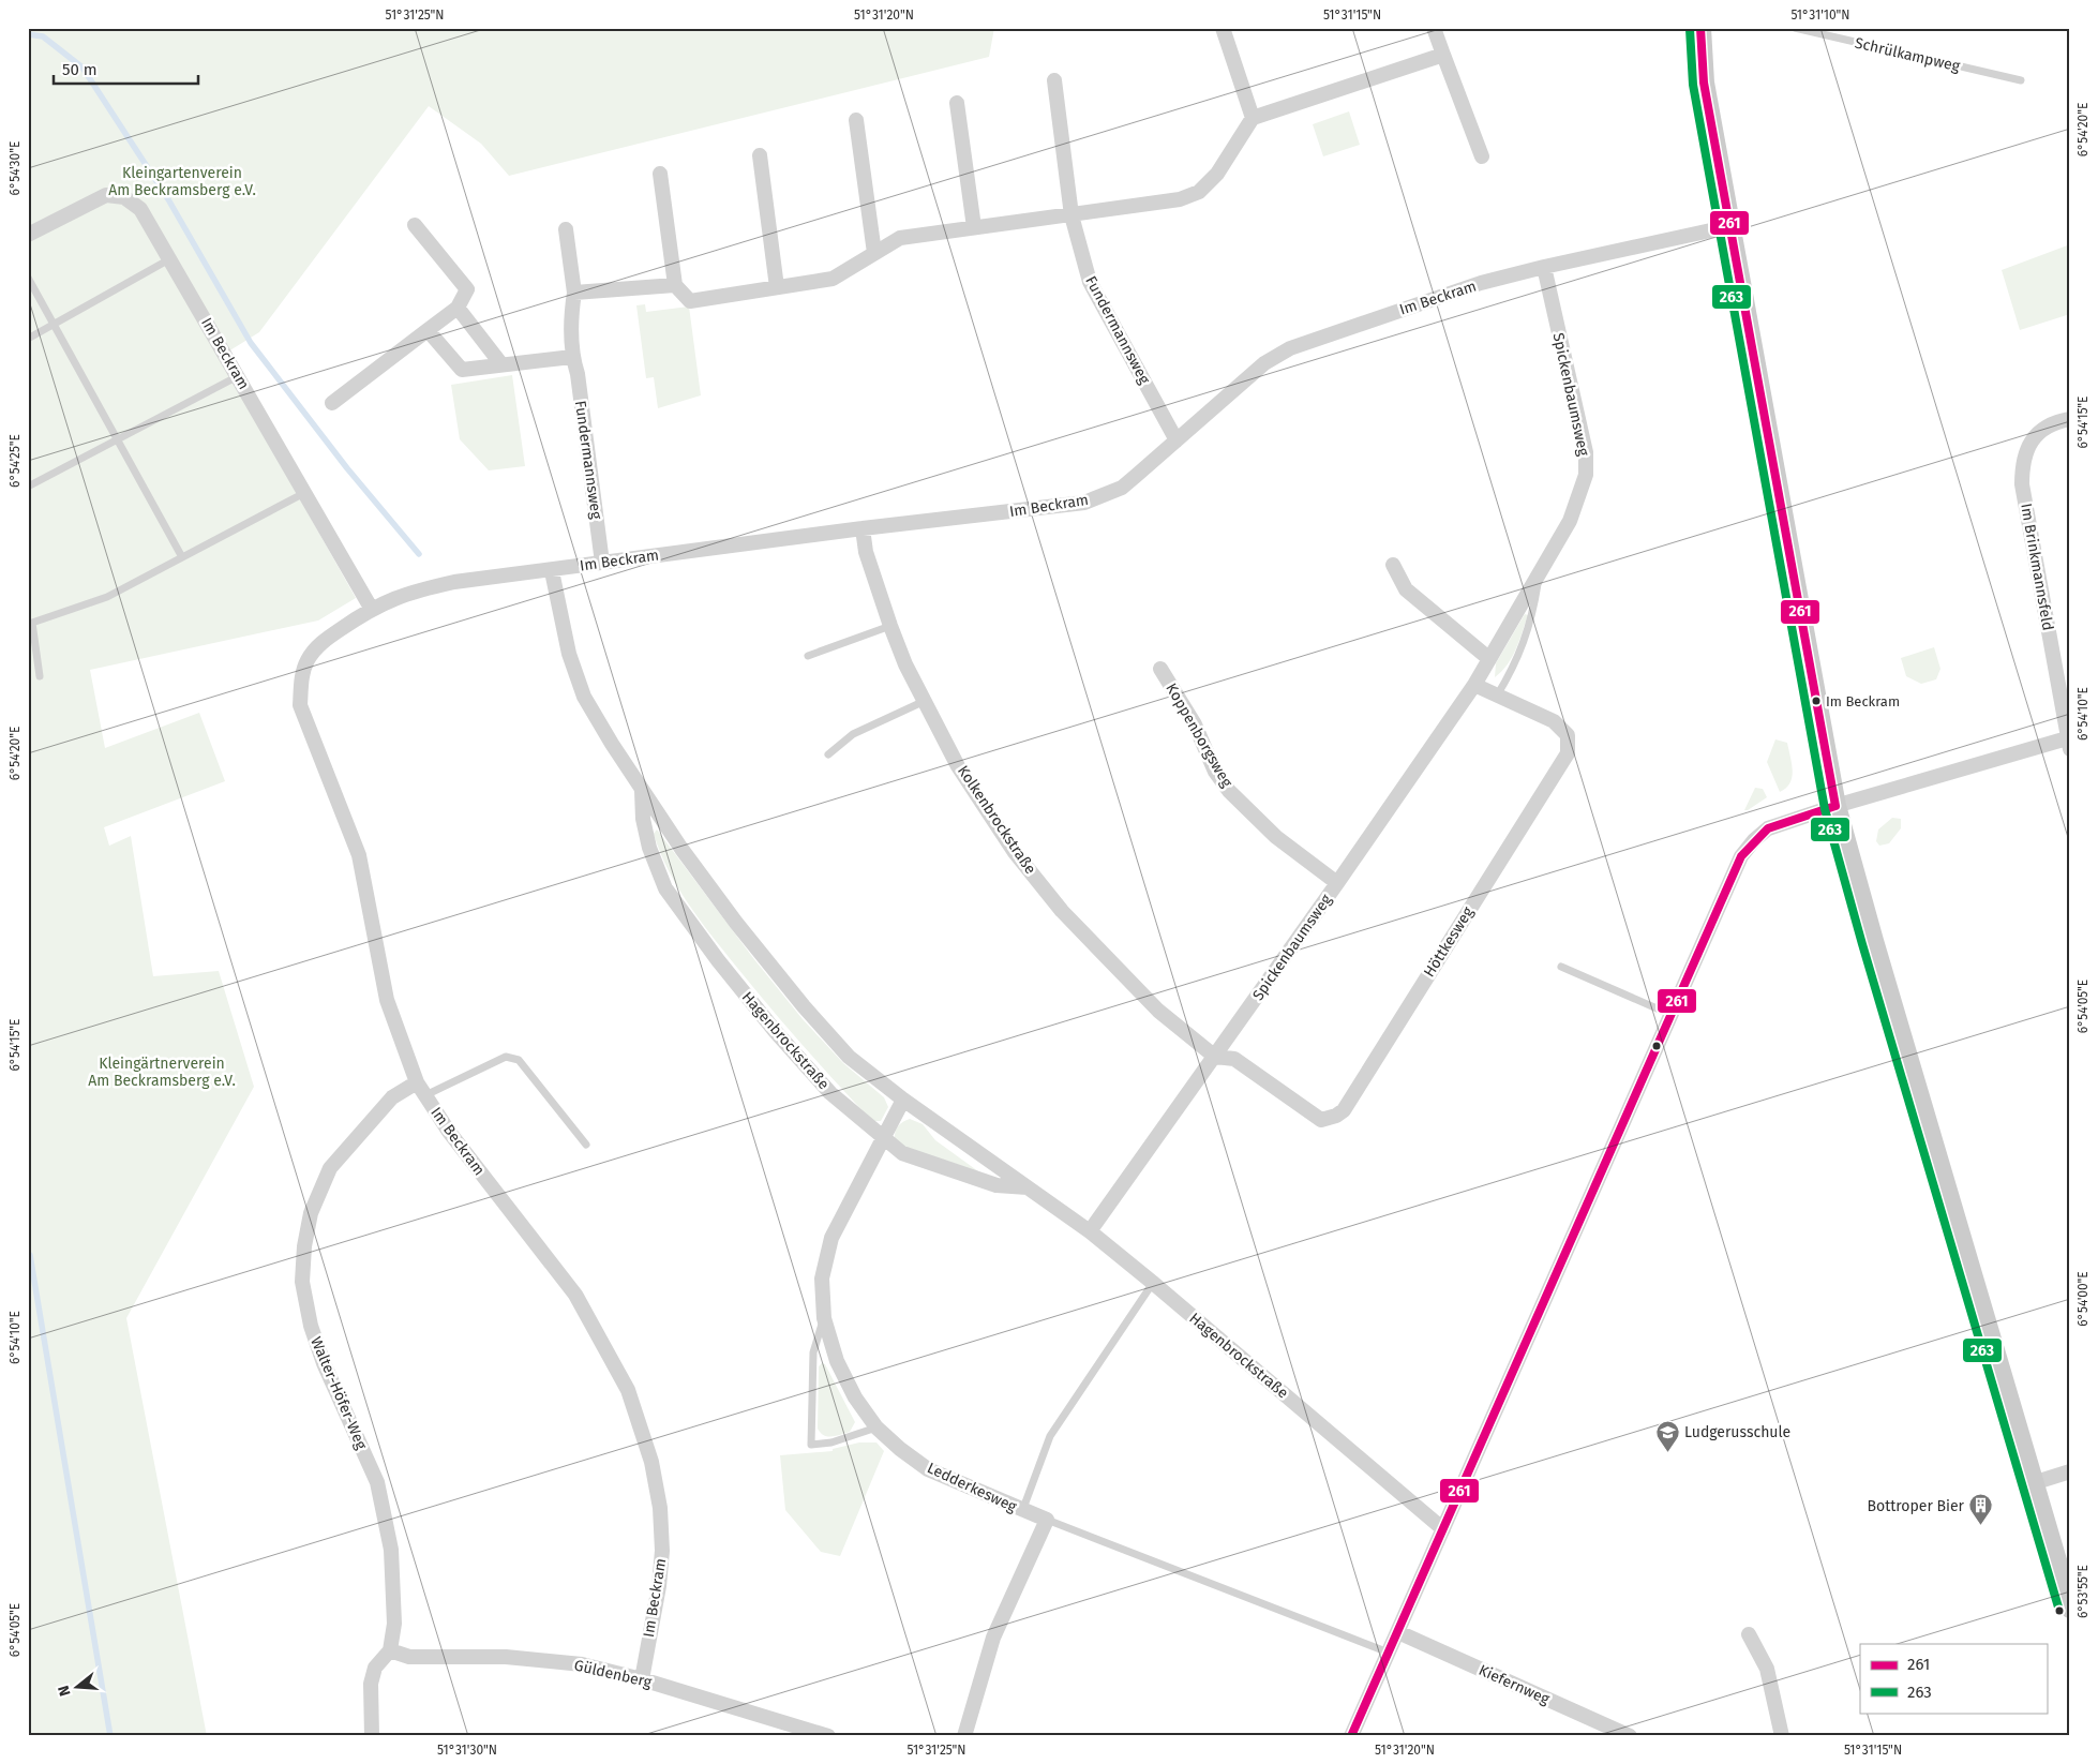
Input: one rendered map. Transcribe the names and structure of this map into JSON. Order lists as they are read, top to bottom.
{
  "streets": {
    "street": [
      "Im Beckram",
      "Fundermannsweg",
      "Spickenbaumsweg",
      "Im Brinkmannsfeld",
      "Koppenborgsweg",
      "Kolkenbrockstraße",
      "Höttkesweg",
      "Hagenbrockstraße",
      "Walter-Höfer-Weg",
      "Ledderkesweg",
      "Güldenberg",
      "Kiefernweg"
    ],
    "lane": ["Schrülkampweg"]
  },
  "crossings": [
    ["Im Beckram", "Fundermannsweg"],
    ["Im Beckram", "Spickenbaumsweg"],
    ["Im Beckram", "Kolkenbrockstraße"],
    ["Im Beckram", "Hagenbrockstraße"],
    ["Im Beckram", "Walter-Höfer-Weg"],
    ["Im Beckram", "Güldenberg"],
    ["Spickenbaumsweg", "Koppenborgsweg"],
    ["Spickenbaumsweg", "Kolkenbrockstraße"],
    ["Spickenbaumsweg", "Höttkesweg"],
    ["Spickenbaumsweg", "Hagenbrockstraße"],
    ["Im Brinkmannsfeld", "Hagenbrockstraße"],
    ["Im Brinkmannsfeld", "Kiefernweg"],
    ["Kolkenbrockstraße", "Höttkesweg"],
    ["Hagenbrockstraße", "Ledderkesweg"],
    ["Walter-Höfer-Weg", "Güldenberg"]
  ],
  "parks": ["Kleingartenverein Am Beckramsberg e.V.", "Kleingärtnerverein Am Beckramsberg e.V."],
  "places": {
    "other": ["Im Beckram"],
    "school or university": ["Ludgerusschule"],
    "building": ["Bottroper Bier"]
  },
  "lines": ["transit line 261", "transit line 263"],
  "legend": ["261", "263"],
  "scale_bar": "50 m",
  "north": "left",
  "coordinates": [
    "51°31'25\"N",
    "51°31'20\"N",
    "51°31'15\"N",
    "51°31'10\"N",
    "6°54'20\"E",
    "6°54'30\"E",
    "6°54'15\"E",
    "6°54'25\"E",
    "6°54'10\"E",
    "6°54'05\"E",
    "6°54'00\"E",
    "6°53'55\"E",
    "51°31'30\"N"
  ]
}
